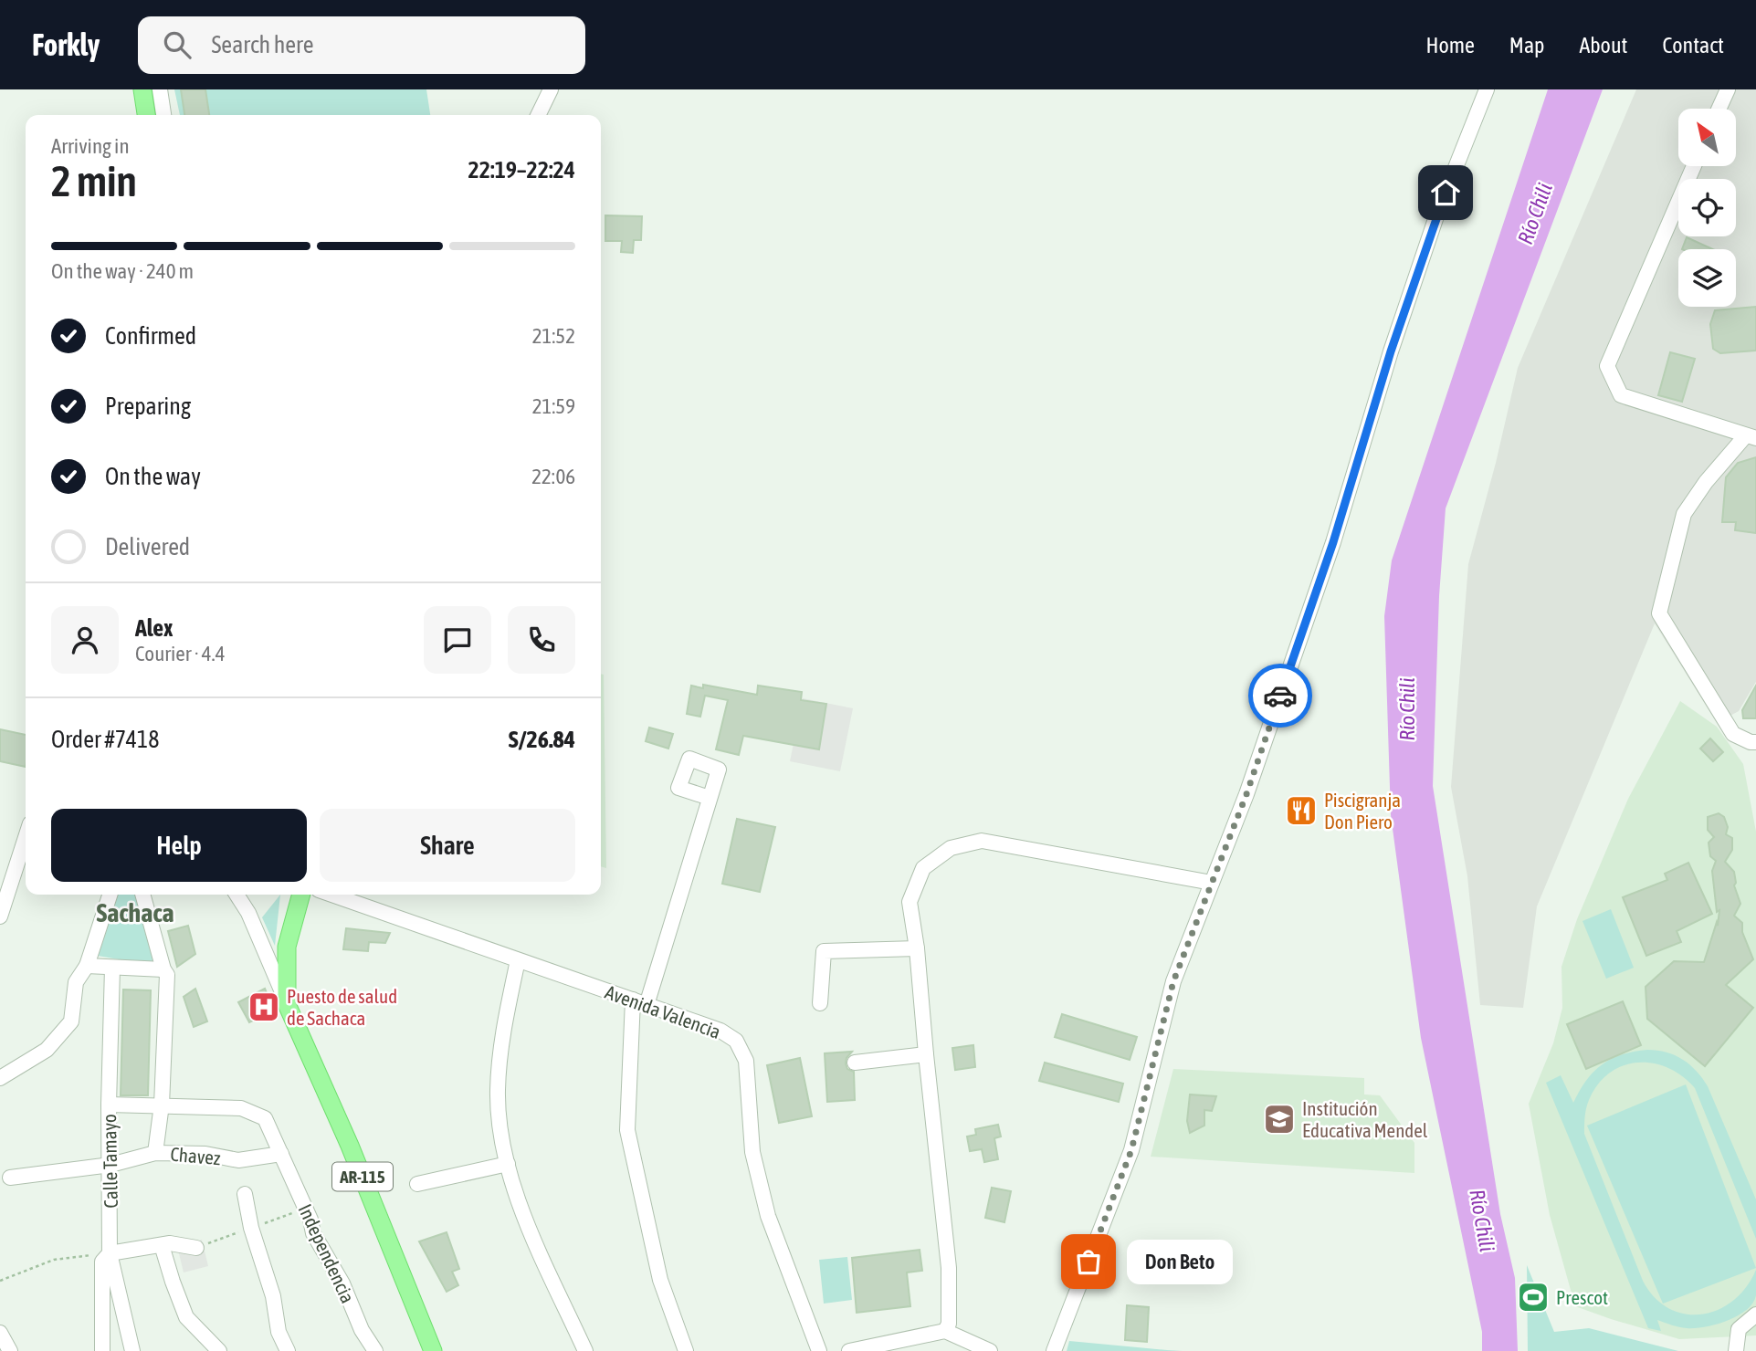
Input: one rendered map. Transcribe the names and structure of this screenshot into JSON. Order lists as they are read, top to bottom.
{
  "streets": {
    "main road": ["AR-115"],
    "street": [
      "Avenida Valencia",
      "Chavez",
      "Calle Tamayo",
      "Independencia"
    ]
  },
  "crossings": [
    ["Chavez", "Calle Tamayo"],
    ["Chavez", "Independencia"]
  ],
  "districts": ["Sachaca"],
  "water": ["Río Chili"],
  "places": {
    "restaurant": ["Piscigranja Don Piero"],
    "hospital": ["Puesto de salud de Sachaca"],
    "school or university": ["Institución Educativa Mendel"],
    "other": ["Don Beto"],
    "sports": ["Prescot"]
  },
  "north": "top left",
  "page": {
    "header": "Forkly",
    "search": "Search here",
    "nav": [
      "Home",
      "Map",
      "About",
      "Contact"
    ],
    "heading": ["2 min", "Arriving in", "22:19–22:24"],
    "panel": [
      "Alex",
      "Courier · 4.4",
      "Order #7418",
      "S/26.84"
    ],
    "bar": "On the way · 240 m",
    "list": [
      ["Confirmed", "21:52"],
      ["Preparing", "21:59"],
      ["On the way", "22:06"],
      "Delivered"
    ],
    "buttons": ["Help", "Share"],
    "bubble": "Don Beto"
  }
}
